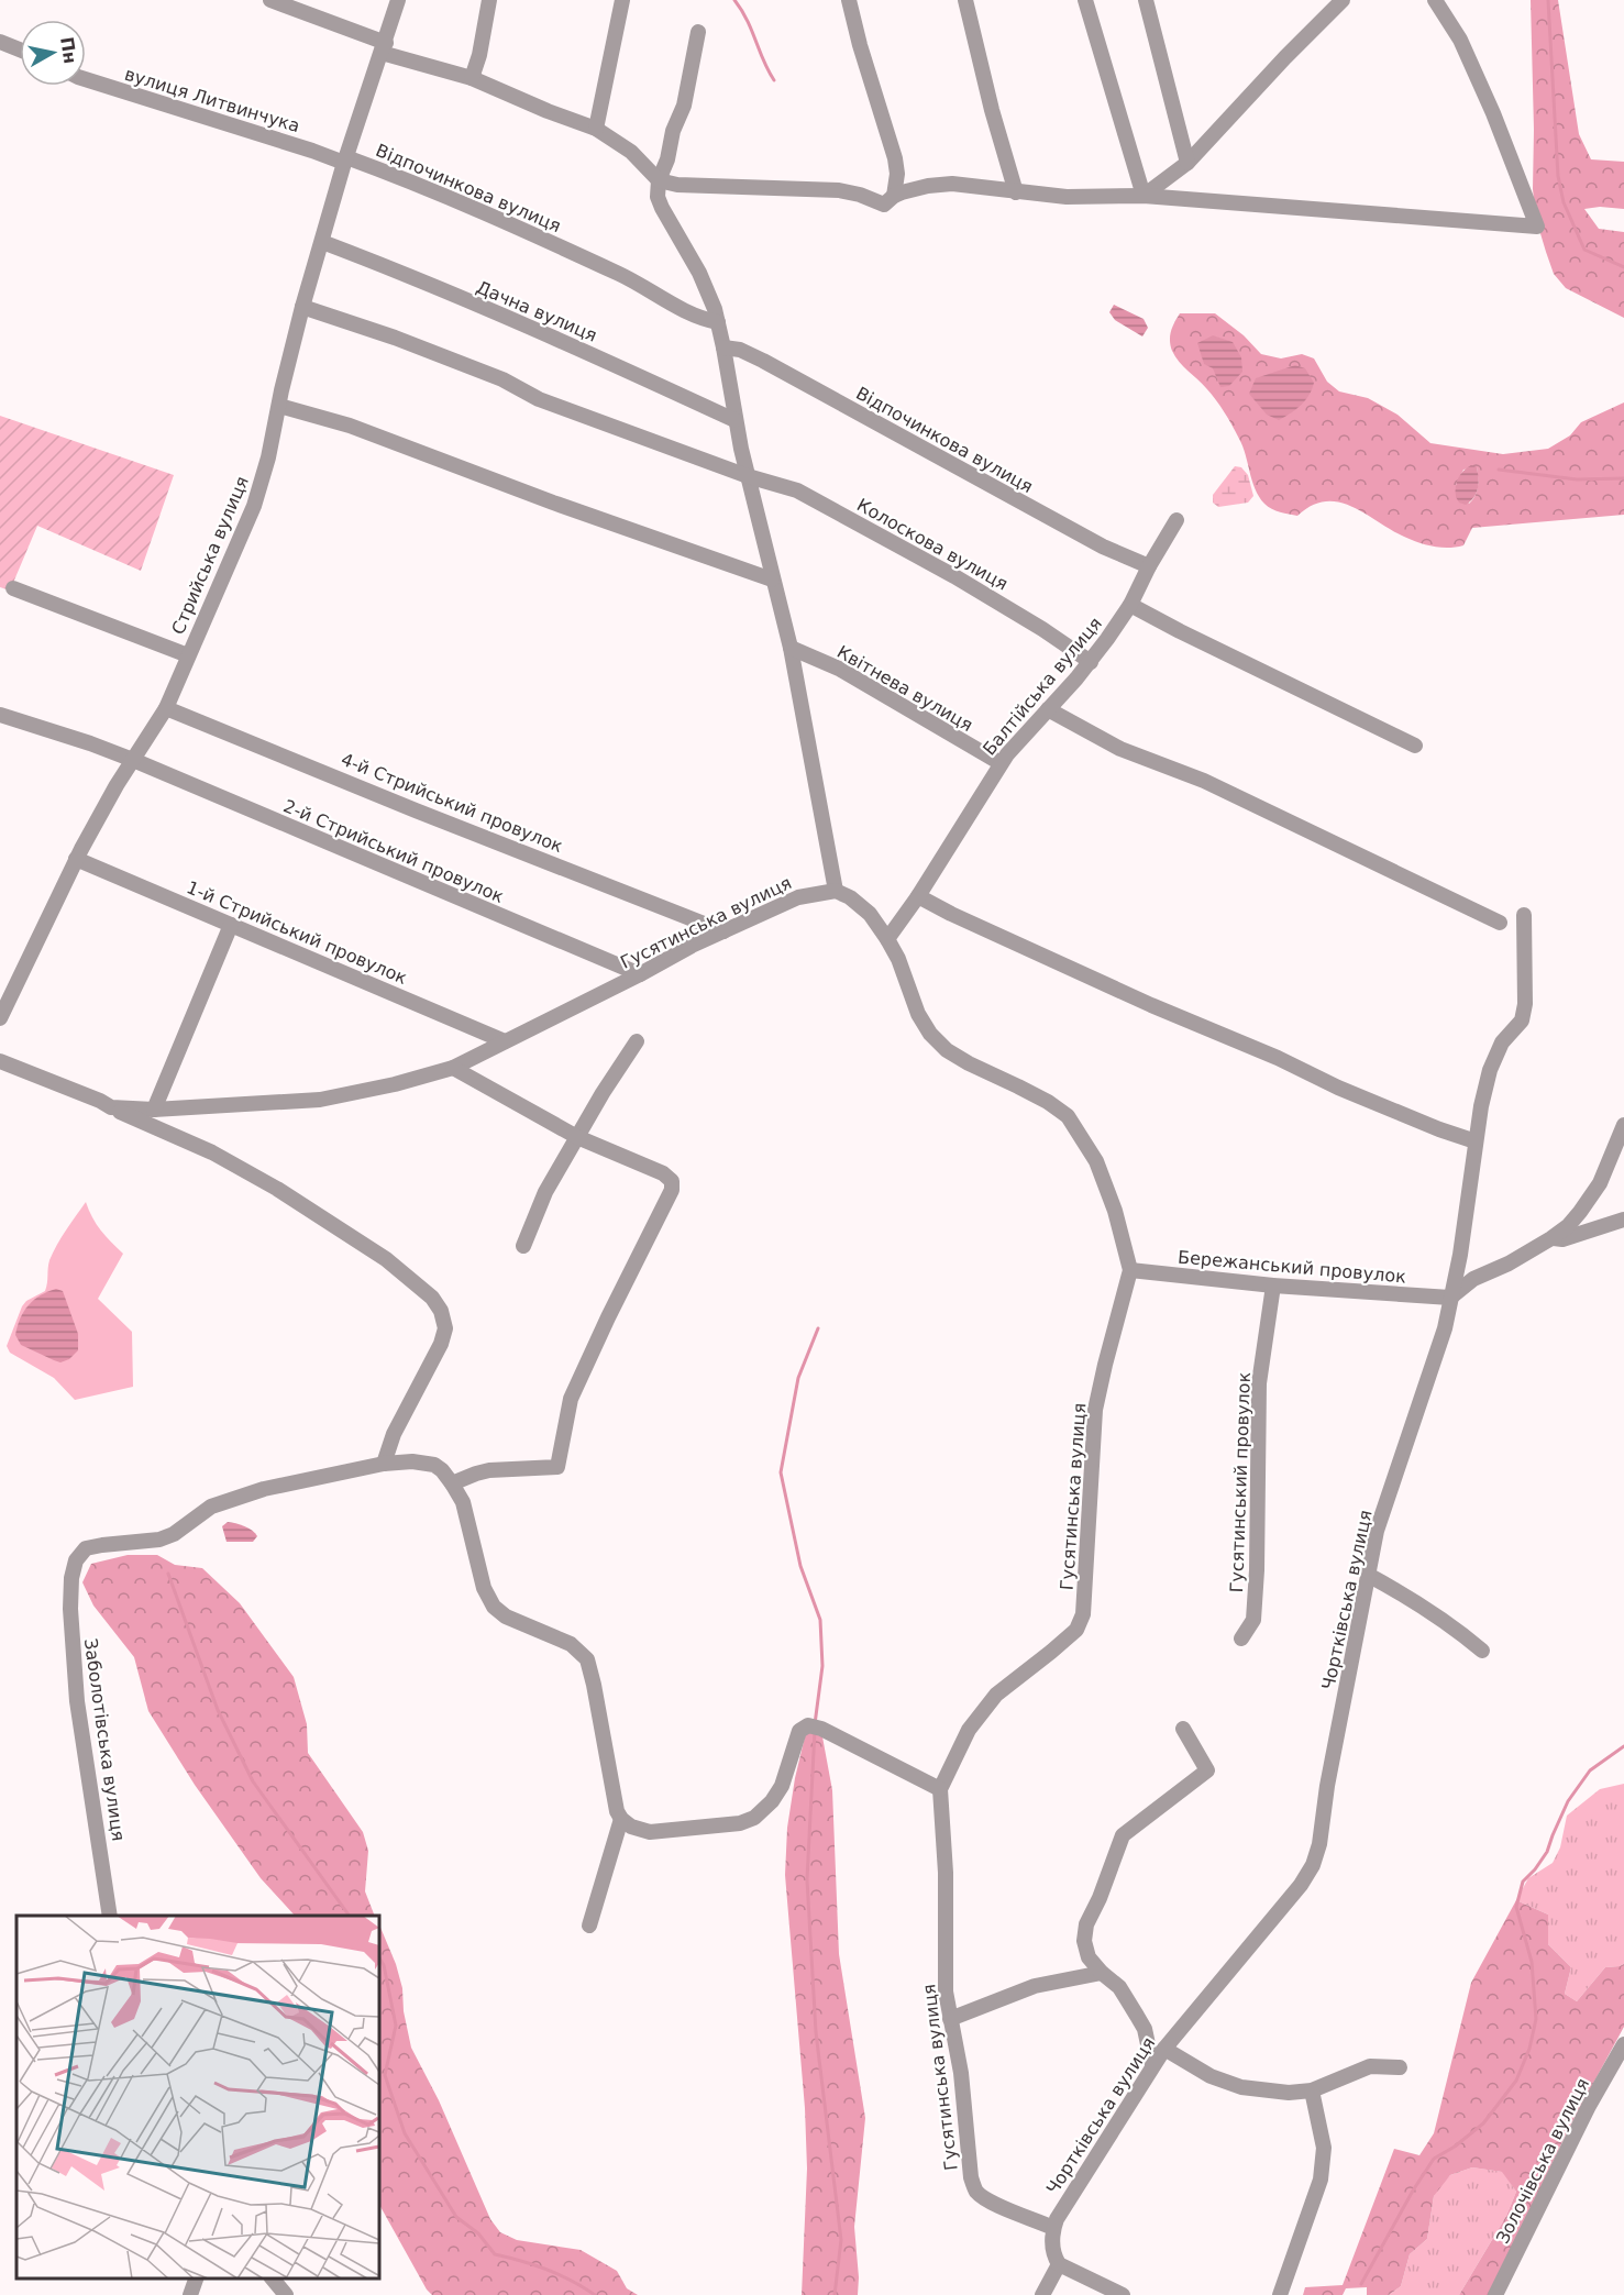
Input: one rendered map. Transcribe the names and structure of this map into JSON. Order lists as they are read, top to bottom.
{
  "streets": {
    "street": [
      "вулиця Литвинчука",
      "Відпочинкова вулиця",
      "Дачна вулиця",
      "Колоскова вулиця",
      "Стрийська вулиця",
      "Балтійська вулиця",
      "Квітнева вулиця",
      "4-й Стрийський провулок",
      "2-й Стрийський провулок",
      "Гусятинська вулиця",
      "1-й Стрийський провулок",
      "Бережанський провулок",
      "Гусятинський провулок",
      "Чортківська вулиця",
      "Заболотівська вулиця",
      "Золочівська вулиця"
    ]
  },
  "crossings": [
    ["вулиця Литвинчука", "Відпочинкова вулиця"],
    ["вулиця Литвинчука", "Стрийська вулиця"],
    ["Відпочинкова вулиця", "Стрийська вулиця"],
    ["Відпочинкова вулиця", "Балтійська вулиця"],
    ["Дачна вулиця", "Стрийська вулиця"],
    ["Колоскова вулиця", "Стрийська вулиця"],
    ["Колоскова вулиця", "Балтійська вулиця"],
    ["Стрийська вулиця", "4-й Стрийський провулок"],
    ["Стрийська вулиця", "2-й Стрийський провулок"],
    ["Стрийська вулиця", "1-й Стрийський провулок"],
    ["Балтійська вулиця", "Квітнева вулиця"],
    ["4-й Стрийський провулок", "Гусятинська вулиця"],
    ["2-й Стрийський провулок", "Гусятинська вулиця"],
    ["Гусятинська вулиця", "1-й Стрийський провулок"],
    ["Гусятинська вулиця", "Бережанський провулок"],
    ["Гусятинська вулиця", "Чортківська вулиця"],
    ["Бережанський провулок", "Гусятинський провулок"],
    ["Бережанський провулок", "Чортківська вулиця"]
  ],
  "north": "right"
}
